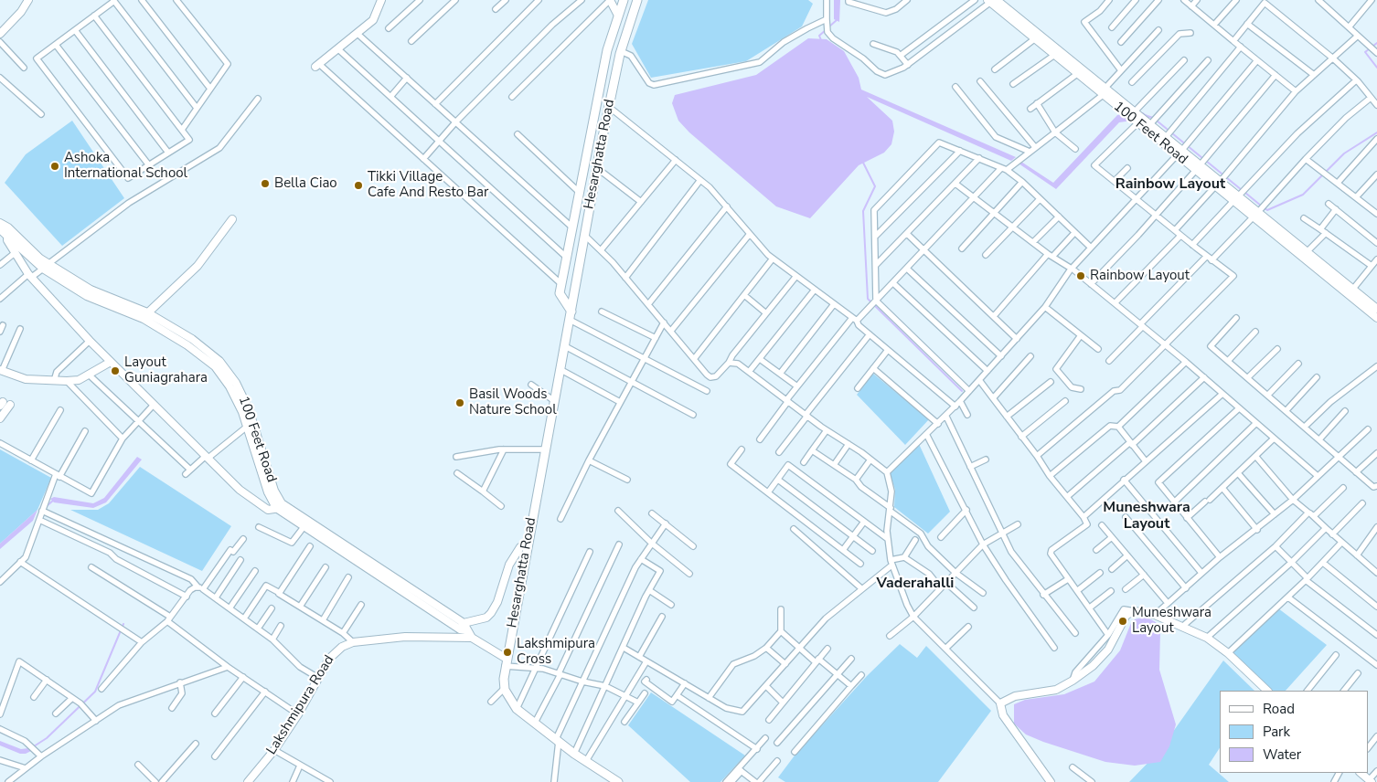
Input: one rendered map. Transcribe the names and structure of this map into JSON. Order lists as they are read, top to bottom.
{
  "streets": {
    "main road": ["100 Feet Road", "Hesarghatta Road", "Lakshmipura Road"]
  },
  "crossings": [
    ["100 Feet Road", "Hesarghatta Road"],
    ["100 Feet Road", "Lakshmipura Road"]
  ],
  "districts": ["Rainbow Layout", "Muneshwara Layout", "Vaderahalli"],
  "places": [
    "Ashoka International School",
    "Bella Ciao",
    "Tikki Village Cafe And Resto Bar",
    "Rainbow Layout",
    "Layout Guniagrahara",
    "Basil Woods Nature School",
    "Muneshwara Layout",
    "Lakshmipura Cross"
  ],
  "legend": ["Road", "Park", "Water"]
}
